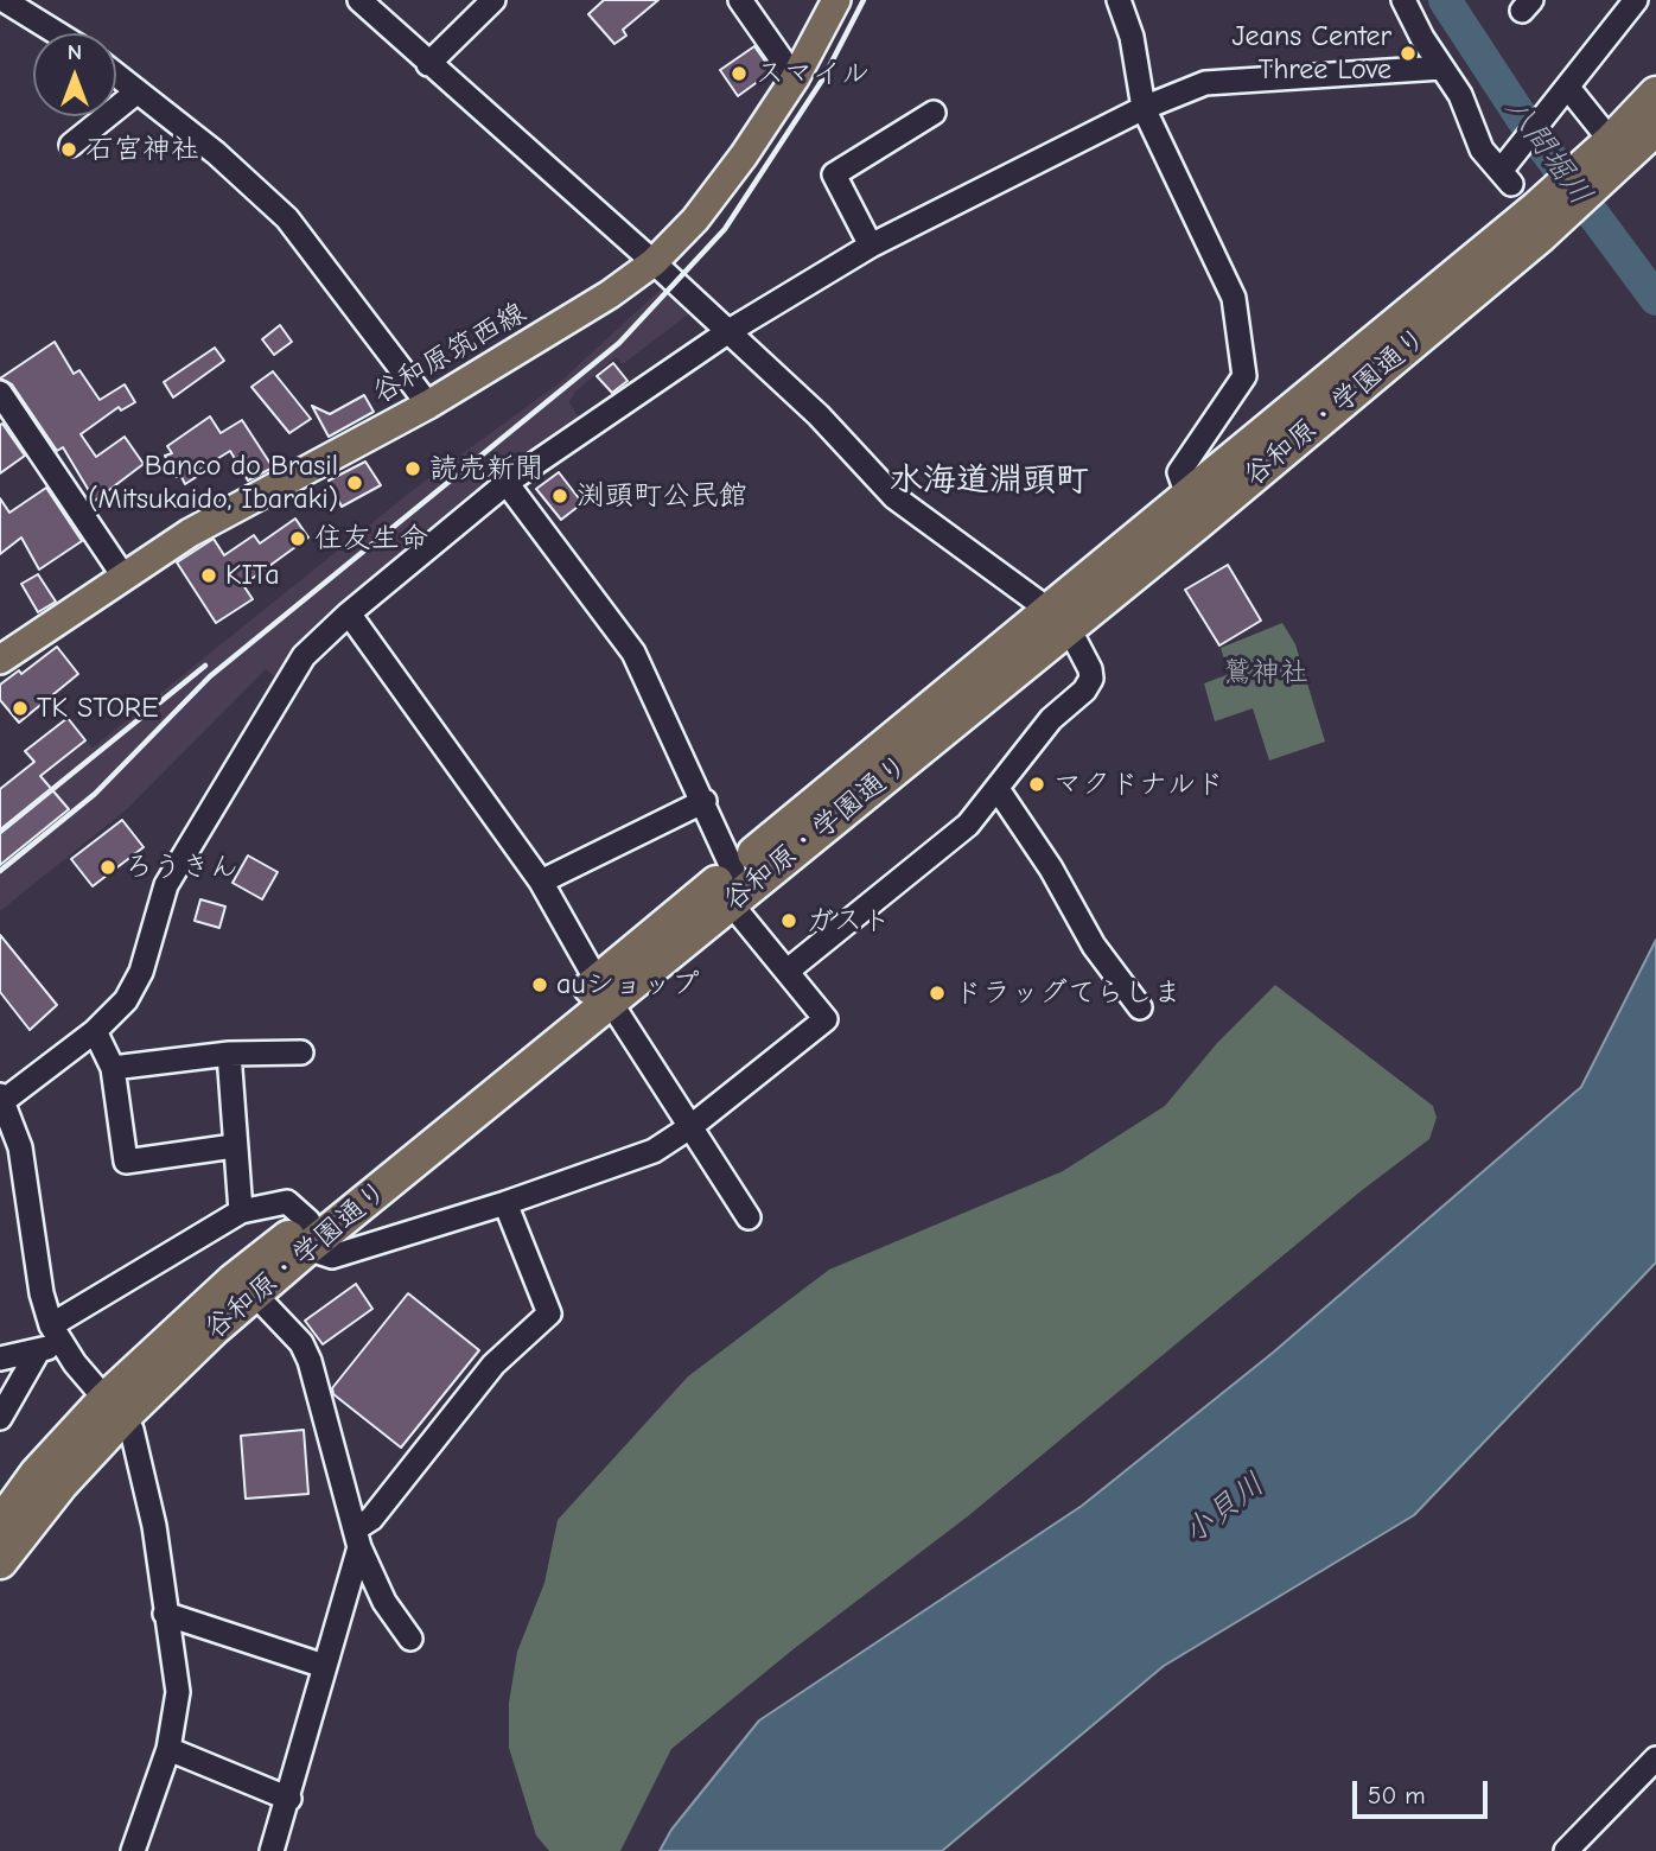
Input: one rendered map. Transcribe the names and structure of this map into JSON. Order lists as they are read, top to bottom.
{
  "streets": {
    "highway": ["谷和原・学園通り"],
    "main road": ["谷和原筑西線"]
  },
  "districts": ["水海道淵頭町"],
  "water": ["八間堀川", "小貝川"],
  "parks": ["鷲神社"],
  "places": [
    "Jeans Center Three Love",
    "スマイル",
    "石宮神社",
    "読売新聞",
    "Banco do Brasil (Mitsukaido, Ibaraki)",
    "渕頭町公民館",
    "住友生命",
    "KITa",
    "TK STORE",
    "マクドナルド",
    "ろうきん",
    "ガスト",
    "auショップ",
    "ドラッグてらしま"
  ],
  "scale_bar": "50 m",
  "north": "top"
}
